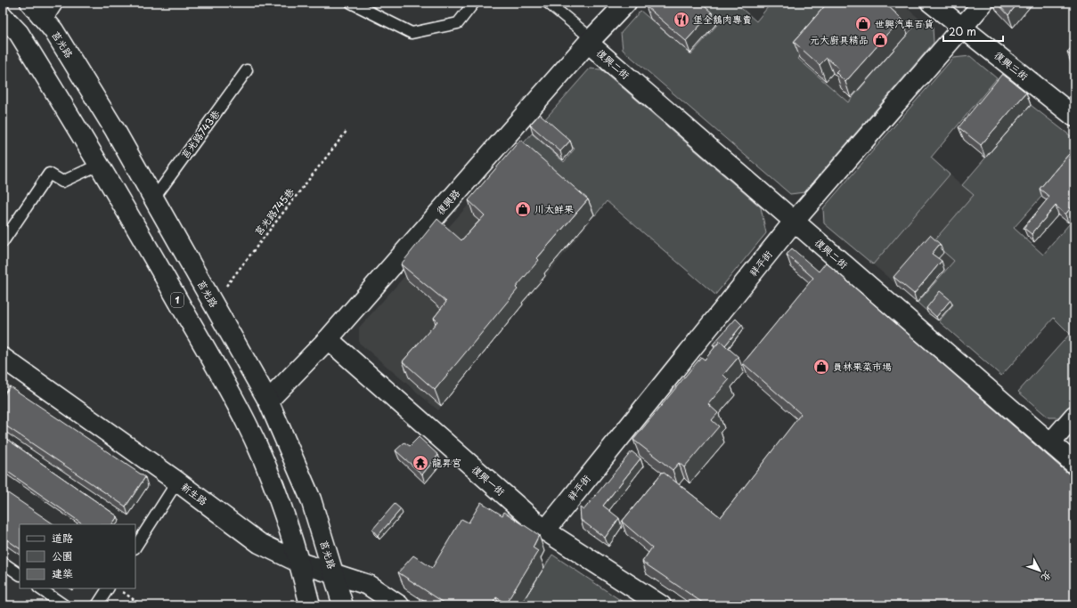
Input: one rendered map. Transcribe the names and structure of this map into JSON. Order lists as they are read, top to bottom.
{
  "streets": {
    "street": [
      "莒光路",
      "復興二街",
      "復興三街",
      "復興路",
      "祥平街",
      "1",
      "復興一街",
      "新生路"
    ],
    "lane": ["莒光路743巷"],
    "path": ["莒光路745巷"]
  },
  "crossings": [
    ["莒光路", "莒光路743巷"],
    ["莒光路", "復興路"],
    ["莒光路", "莒光路745巷"],
    ["莒光路", "新生路"],
    ["復興二街", "復興路"],
    ["復興二街", "祥平街"],
    ["復興三街", "祥平街"],
    ["復興路", "復興一街"],
    ["祥平街", "復興一街"],
    ["1", "新生路"]
  ],
  "places": {
    "restaurant": ["堡全鵝肉專賣"],
    "shop": [
      "世興汽車百貨",
      "元大廚具精品",
      "川太鮮果",
      "員林果菜市場"
    ],
    "temple": ["龍昇宮"]
  },
  "legend": ["道路", "公園", "建築"],
  "scale_bar": "20 m",
  "north": "bottom right"
}
